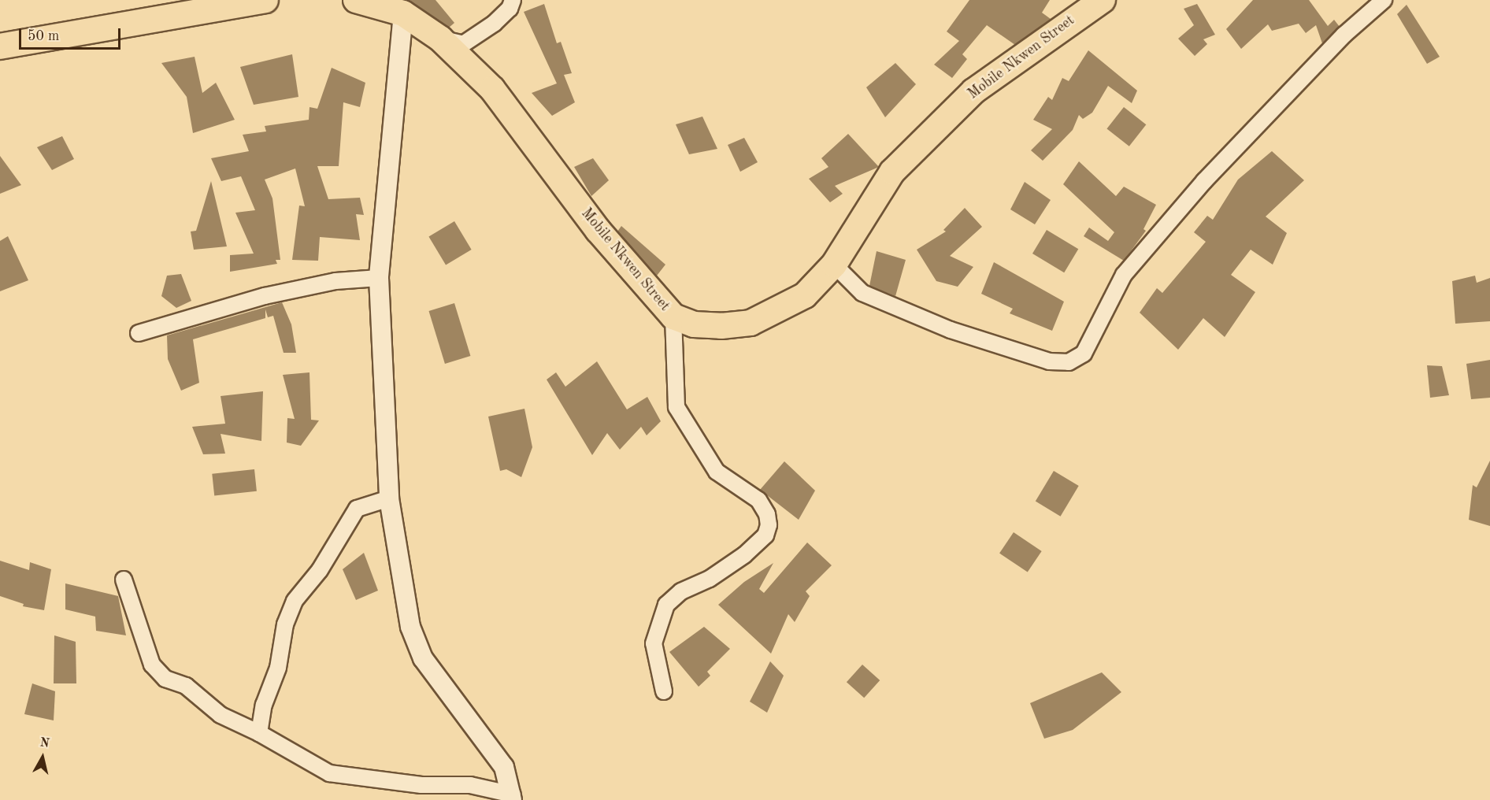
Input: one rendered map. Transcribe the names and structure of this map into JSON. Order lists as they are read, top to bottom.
{
  "streets": {
    "highway": ["Mobile Nkwen Street"]
  },
  "scale_bar": "50 m",
  "north": "top"
}
